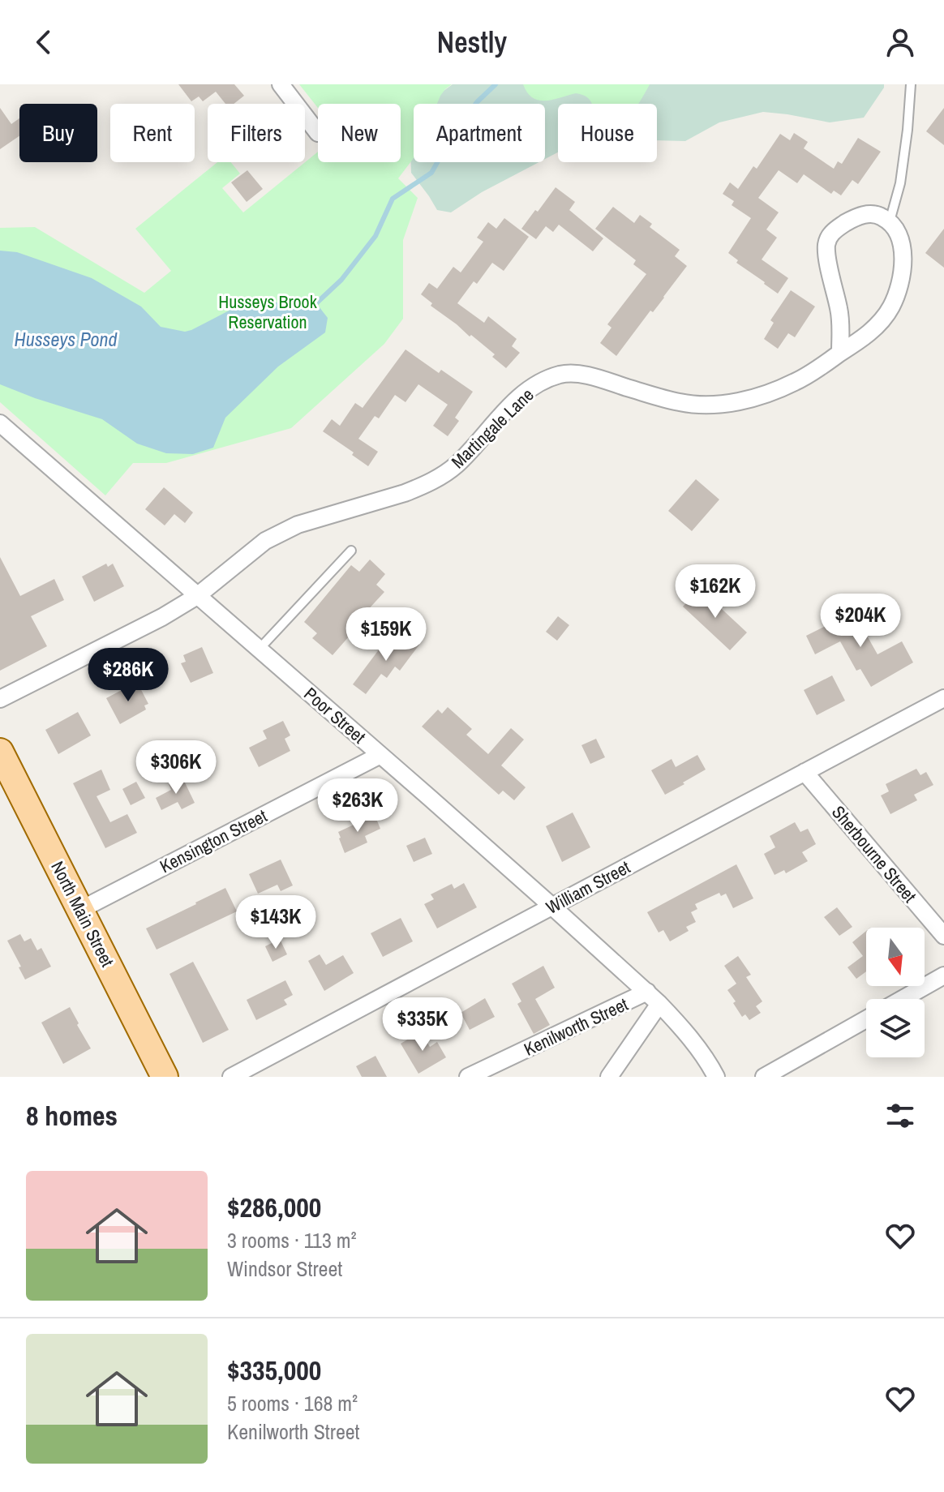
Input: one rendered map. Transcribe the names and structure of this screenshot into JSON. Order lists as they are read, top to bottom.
{
  "streets": {
    "main road": ["North Main Street"],
    "street": [
      "Martingale Lane",
      "Poor Street",
      "Kensington Street",
      "Sherbourne Street",
      "William Street",
      "Kenilworth Street"
    ]
  },
  "crossings": [
    ["Martingale Lane", "Poor Street"],
    ["Poor Street", "Kensington Street"],
    ["Poor Street", "William Street"],
    ["Poor Street", "Kenilworth Street"],
    ["Kensington Street", "North Main Street"],
    ["Sherbourne Street", "William Street"]
  ],
  "water": ["Husseys Pond"],
  "parks": ["Husseys Brook Reservation"],
  "north": "bottom",
  "page": {
    "header": "Nestly",
    "chip": [
      "Buy",
      "Rent",
      "Filters",
      "New",
      "Apartment",
      "House"
    ],
    "price": [
      "$162K",
      "$204K",
      "$159K",
      "$286K",
      "$306K",
      "$263K",
      "$143K",
      "$335K"
    ],
    "heading": "8 homes",
    "list": [
      {
        "name": "$286,000",
        "note": "3 rooms · 113 m² · Windsor Street"
      },
      {
        "name": "$335,000",
        "note": "5 rooms · 168 m² · Kenilworth Street"
      }
    ]
  }
}
